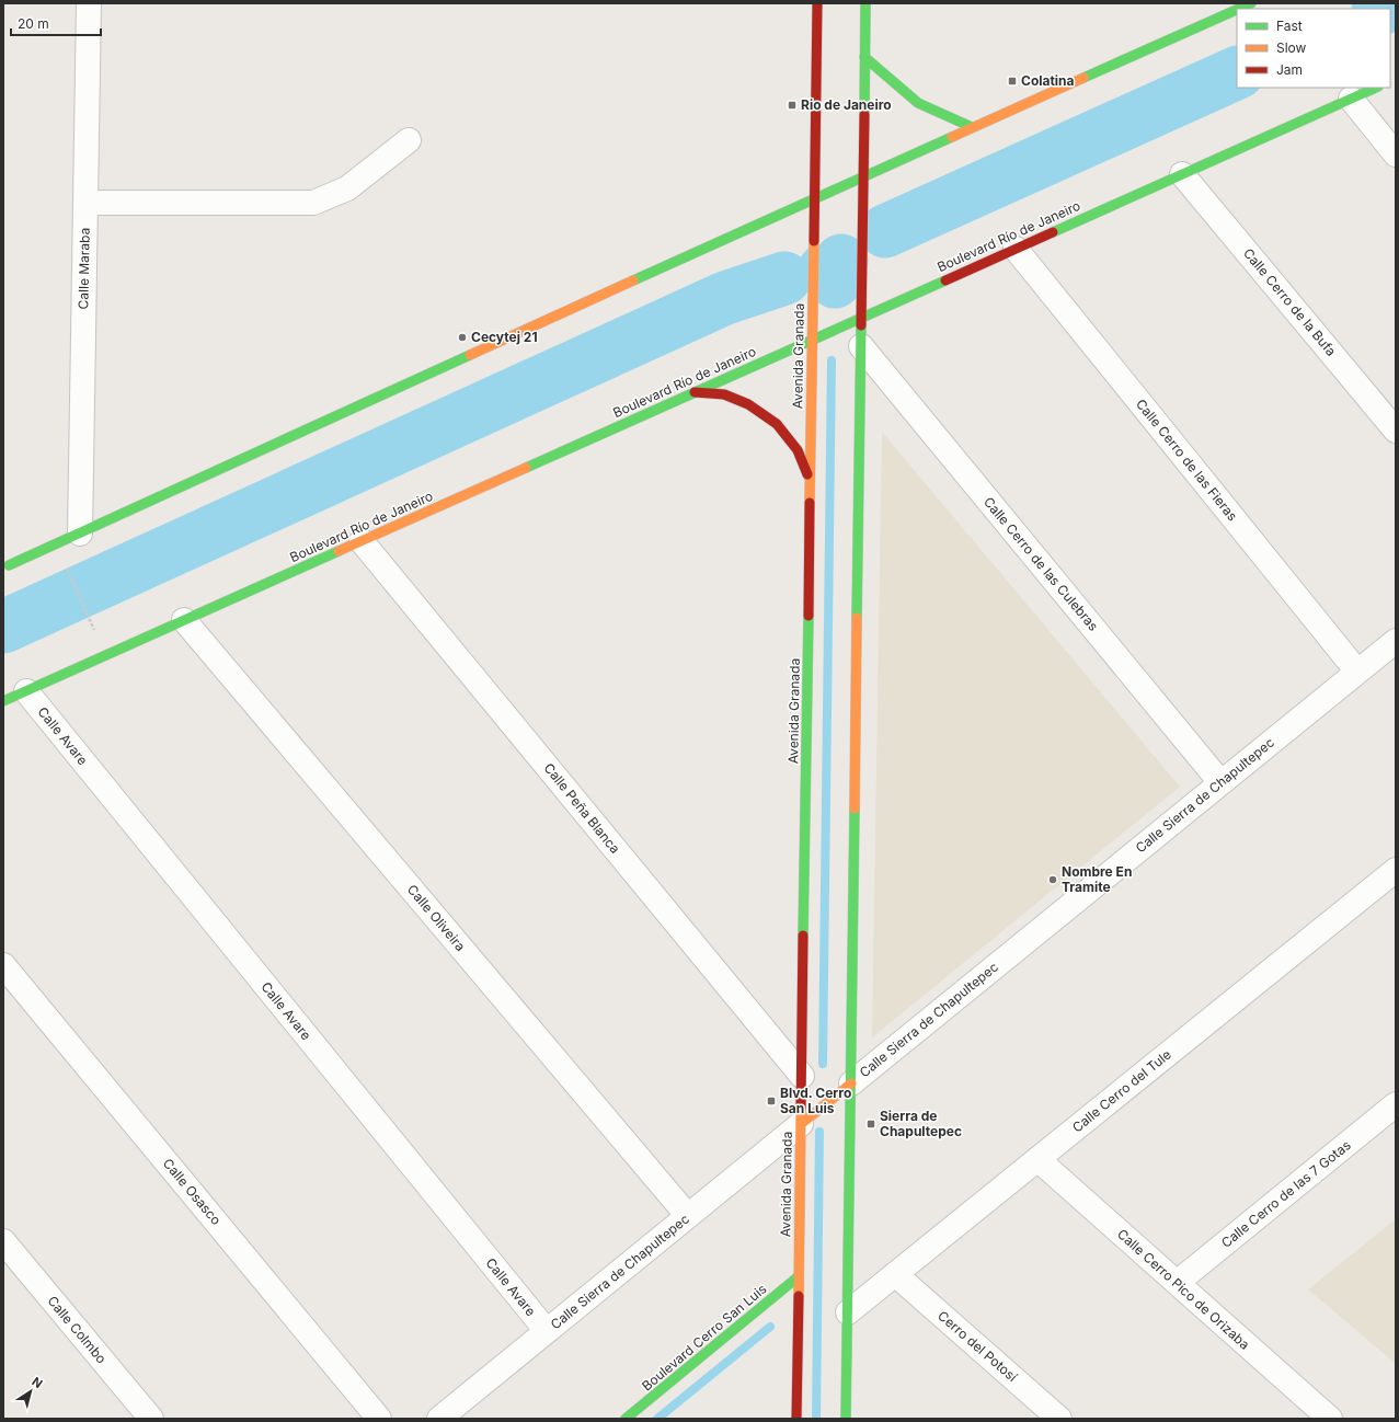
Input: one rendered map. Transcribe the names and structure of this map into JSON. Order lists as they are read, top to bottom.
{
  "streets": {
    "street": [
      "Boulevard Río de Janeiro",
      "Calle Maraba",
      "Calle Cerro de la Bufa",
      "Avenida Granada",
      "Calle Cerro de las Fieras",
      "Calle Cerro de las Culebras",
      "Calle Avare",
      "Calle Sierra de Chapultepec",
      "Calle Peña Blanca",
      "Calle Oliveira",
      "Calle Cerro del Tule",
      "Calle Osasco",
      "Calle Cerro de las 7 Gotas",
      "Calle Cerro Pico de Orizaba",
      "Calle Colmbo",
      "Boulevard Cerro San Luis",
      "Cerro del Potosí"
    ]
  },
  "crossings": [
    ["Boulevard Río de Janeiro", "Calle Cerro de la Bufa"],
    ["Boulevard Río de Janeiro", "Avenida Granada"],
    ["Boulevard Río de Janeiro", "Calle Cerro de las Fieras"],
    ["Boulevard Río de Janeiro", "Calle Avare"],
    ["Boulevard Río de Janeiro", "Calle Peña Blanca"],
    ["Boulevard Río de Janeiro", "Calle Oliveira"],
    ["Avenida Granada", "Calle Sierra de Chapultepec"],
    ["Avenida Granada", "Calle Peña Blanca"],
    ["Avenida Granada", "Boulevard Cerro San Luis"],
    ["Calle Cerro de las Fieras", "Calle Sierra de Chapultepec"],
    ["Calle Cerro de las Culebras", "Calle Sierra de Chapultepec"],
    ["Calle Avare", "Calle Sierra de Chapultepec"],
    ["Calle Sierra de Chapultepec", "Calle Oliveira"],
    ["Calle Cerro del Tule", "Calle Cerro Pico de Orizaba"],
    ["Calle Cerro del Tule", "Cerro del Potosí"],
    ["Calle Cerro de las 7 Gotas", "Calle Cerro Pico de Orizaba"]
  ],
  "places": {
    "transit": [
      "Colatina",
      "Rio de Janeiro",
      "Blvd. Cerro San Luis",
      "Sierra de Chapultepec"
    ],
    "other": ["Cecytej 21", "Nombre En Tramite"]
  },
  "legend": ["Fast", "Slow", "Jam"],
  "scale_bar": "20 m",
  "north": "top right"
}
